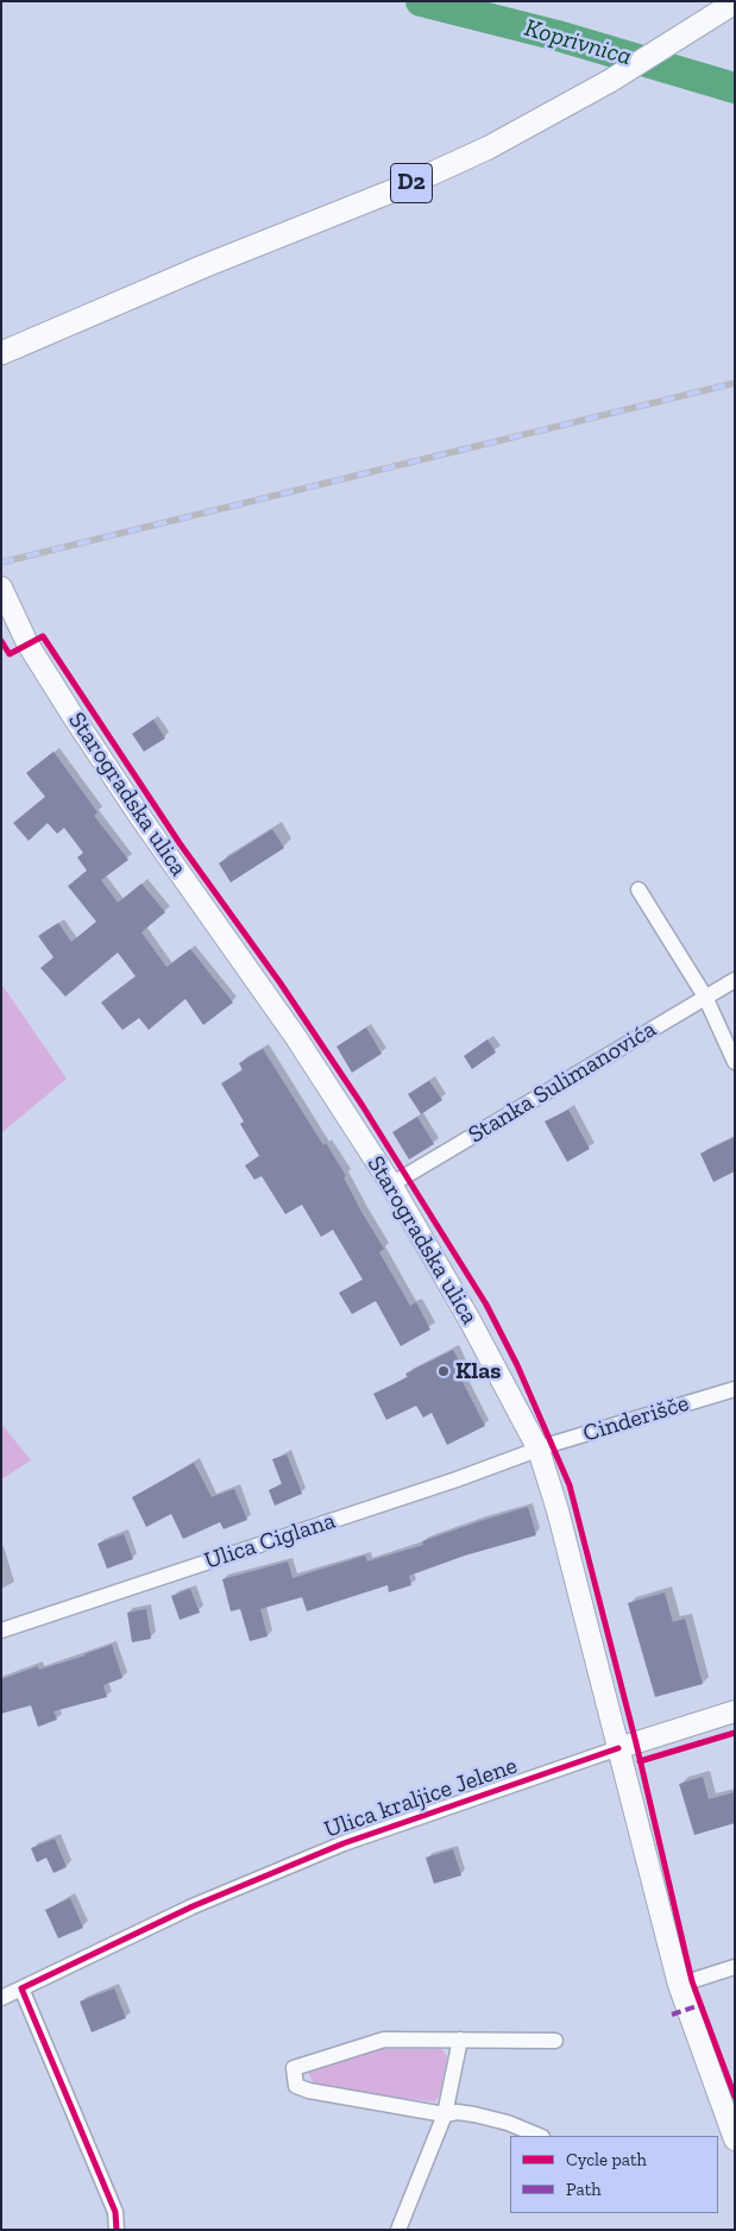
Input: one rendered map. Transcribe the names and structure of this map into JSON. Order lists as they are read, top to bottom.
{
  "streets": {
    "main road": ["D2", "Starogradska ulica"],
    "street": [
      "Stanka Sulimanovića",
      "Cinderišče",
      "Ulica Ciglana",
      "Ulica kraljice Jelene"
    ]
  },
  "crossings": [
    ["Starogradska ulica", "Stanka Sulimanovića"],
    ["Starogradska ulica", "Cinderišče"],
    ["Starogradska ulica", "Ulica Ciglana"],
    ["Starogradska ulica", "Ulica kraljice Jelene"],
    ["Cinderišče", "Ulica Ciglana"]
  ],
  "water": ["Koprivnica"],
  "places": ["Klas"],
  "legend": ["Cycle path", "Path"]
}
